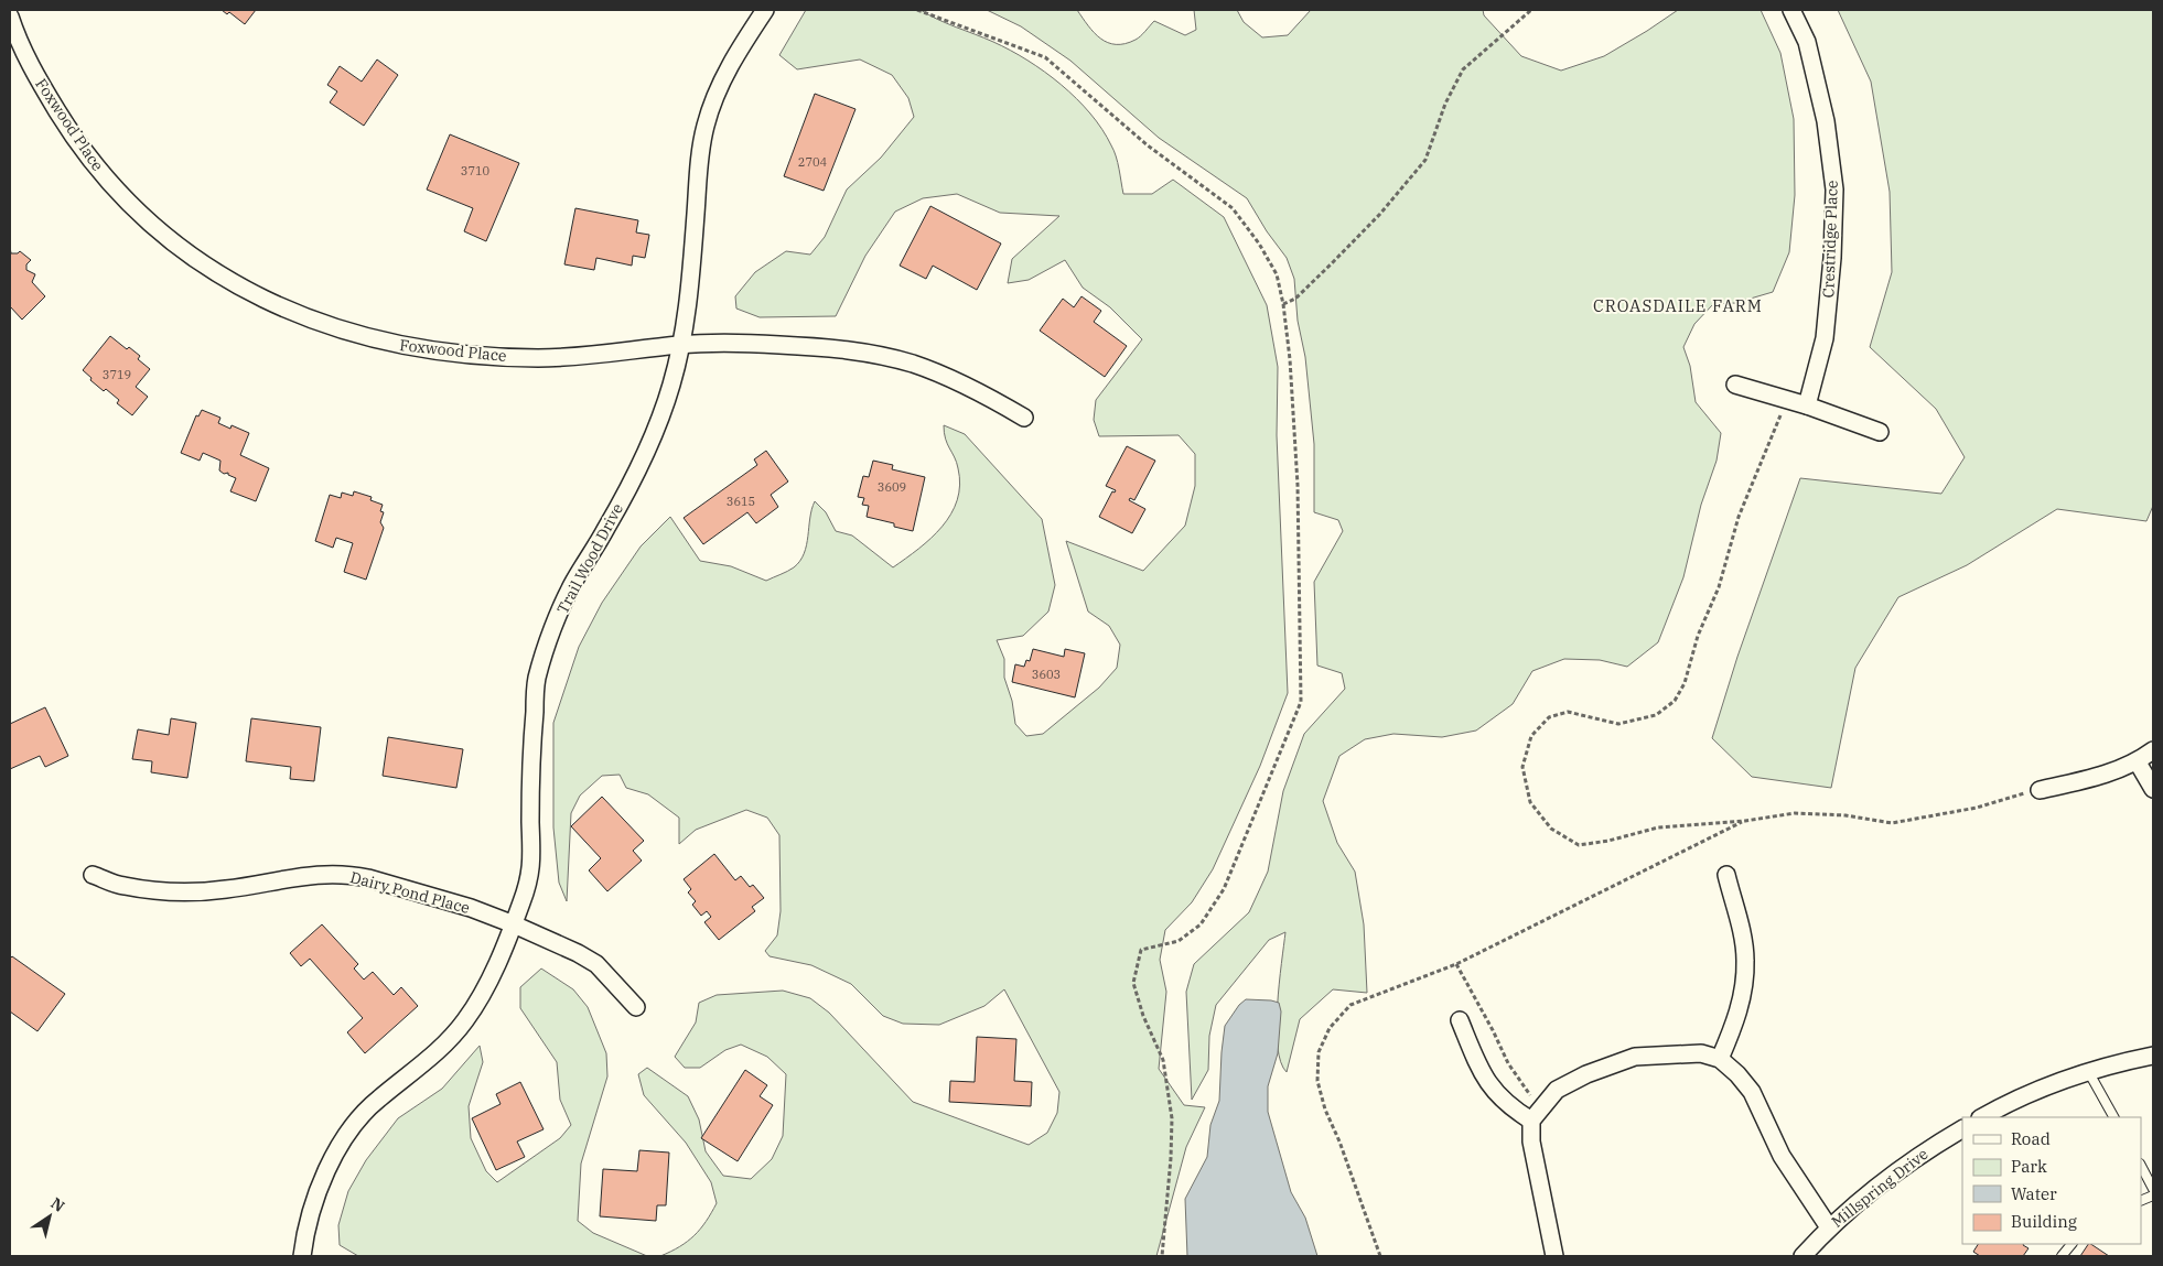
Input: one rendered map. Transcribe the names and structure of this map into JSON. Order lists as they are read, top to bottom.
{
  "streets": {
    "street": [
      "Foxwood Place",
      "Crestridge Place",
      "Trail Wood Drive",
      "Dairy Pond Place",
      "Millspring Drive"
    ]
  },
  "crossings": [
    ["Foxwood Place", "Trail Wood Drive"],
    ["Trail Wood Drive", "Dairy Pond Place"]
  ],
  "districts": ["CROASDAILE FARM"],
  "house_numbers": [
    "2704",
    "3710",
    "3719",
    "3609",
    "3615",
    "3603"
  ],
  "legend": [
    "Road",
    "Park",
    "Water",
    "Building"
  ],
  "north": "top right"
}
